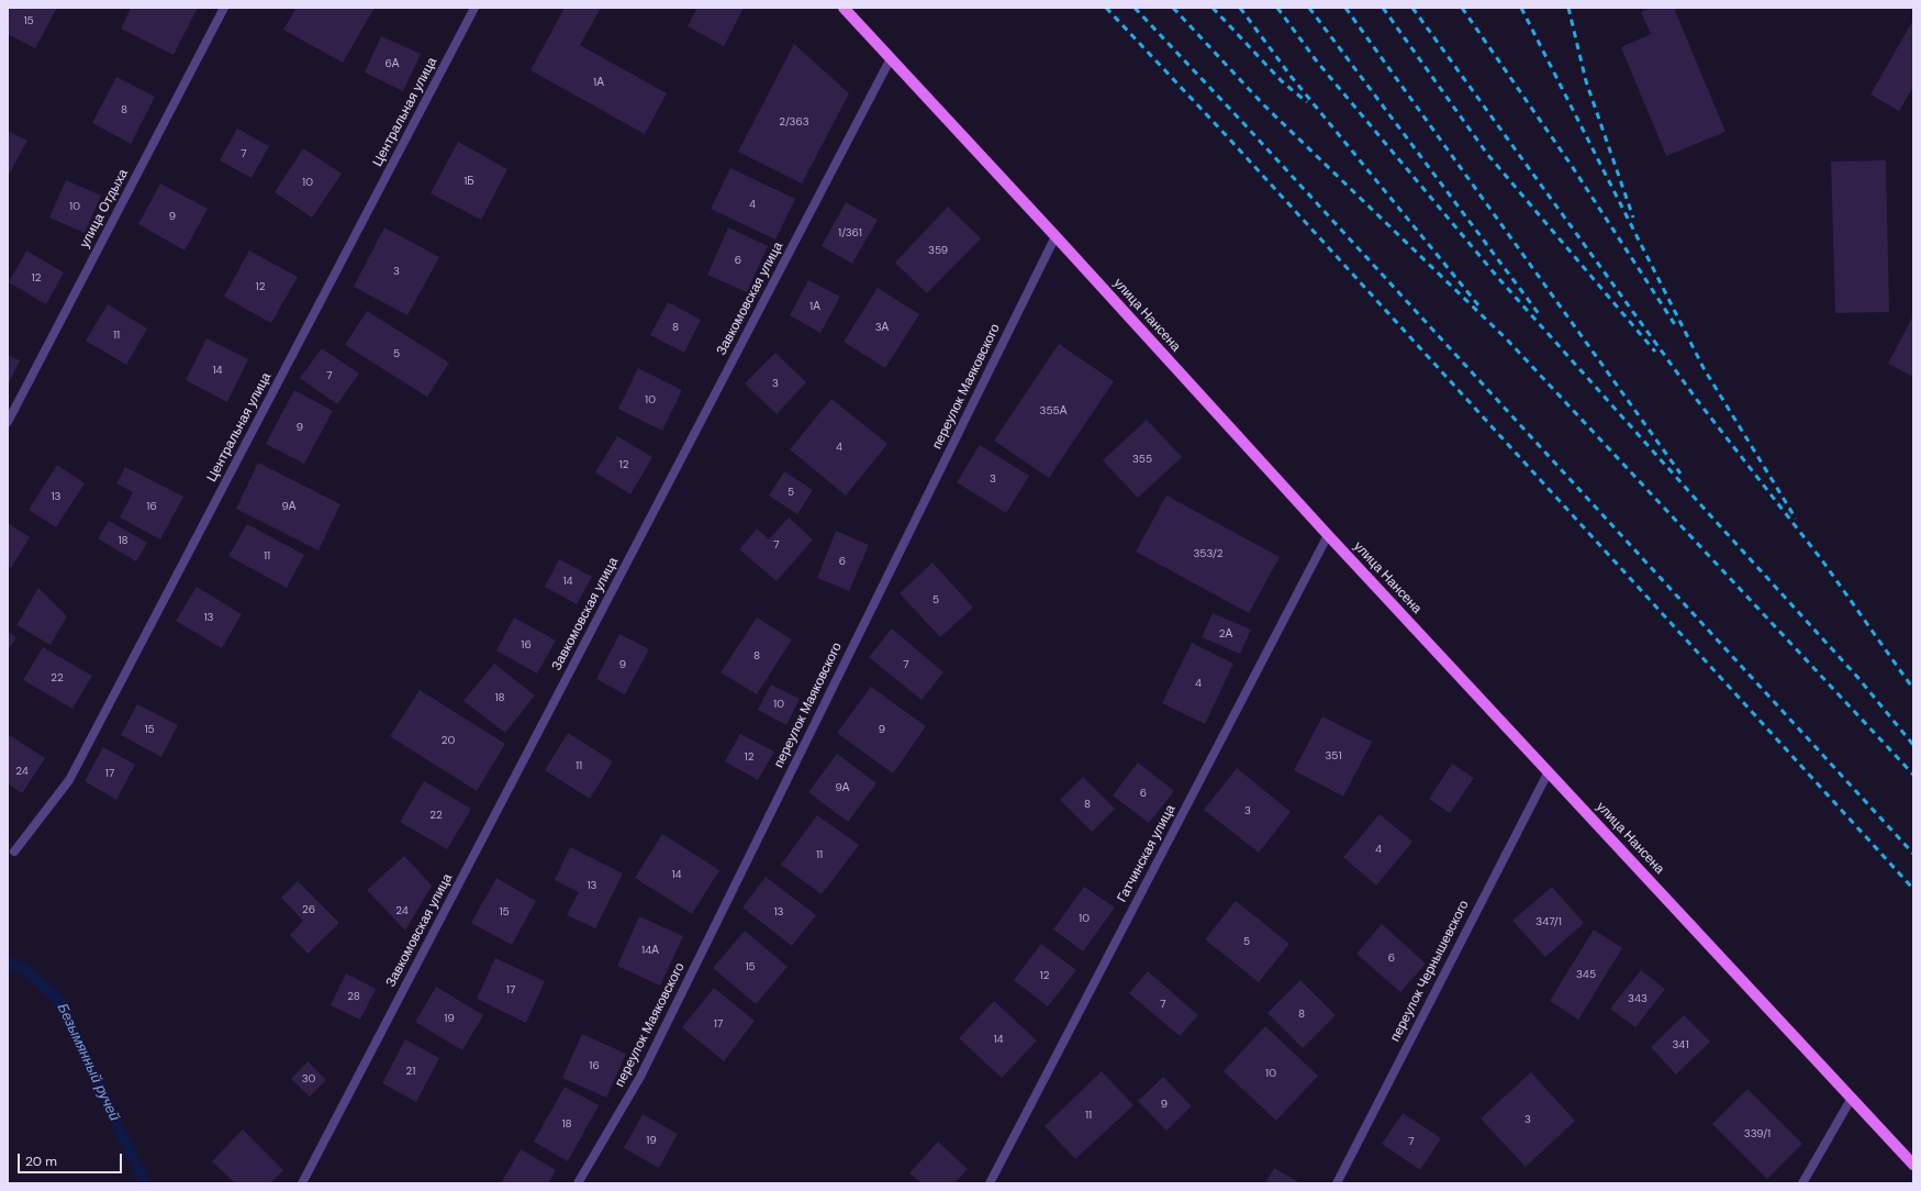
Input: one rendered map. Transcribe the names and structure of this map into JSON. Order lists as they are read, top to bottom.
{
  "streets": {
    "main road": ["улица Нансена"],
    "street": [
      "Центральная улица",
      "улица Отдыха",
      "Завкомовская улица",
      "переулок Маяковского",
      "Гатчинская улица",
      "переулок Чернышевского"
    ]
  },
  "crossings": [
    ["Завкомовская улица", "улица Нансена"],
    ["улица Нансена", "переулок Маяковского"],
    ["улица Нансена", "Гатчинская улица"],
    ["улица Нансена", "переулок Чернышевского"]
  ],
  "water": ["Безымянный ручей"],
  "house_numbers": [
    "15",
    "6А",
    "1А",
    "8",
    "2/363",
    "7",
    "1Б",
    "10",
    "4",
    "10",
    "9",
    "1/361",
    "359",
    "6",
    "3",
    "12",
    "12",
    "1А",
    "8",
    "3А",
    "11",
    "5",
    "14",
    "7",
    "3",
    "10",
    "355А",
    "9",
    "4",
    "355",
    "12",
    "3",
    "5",
    "13",
    "16",
    "9А",
    "18",
    "7",
    "353/2",
    "11",
    "6",
    "14",
    "5",
    "13",
    "2А",
    "16",
    "8",
    "9",
    "7",
    "22",
    "4",
    "18",
    "10",
    "15",
    "9",
    "20",
    "351",
    "12",
    "11",
    "24",
    "17",
    "9А",
    "6",
    "8",
    "3",
    "22",
    "4",
    "11",
    "14",
    "13",
    "26",
    "24",
    "15",
    "13",
    "10",
    "347/1",
    "5",
    "14А",
    "6",
    "15",
    "345",
    "12",
    "17",
    "28",
    "343",
    "7",
    "8",
    "19",
    "17",
    "14",
    "341",
    "16",
    "21",
    "10",
    "30",
    "9",
    "11",
    "3",
    "18",
    "339/1",
    "19",
    "7"
  ],
  "scale_bar": "20 m"
}
